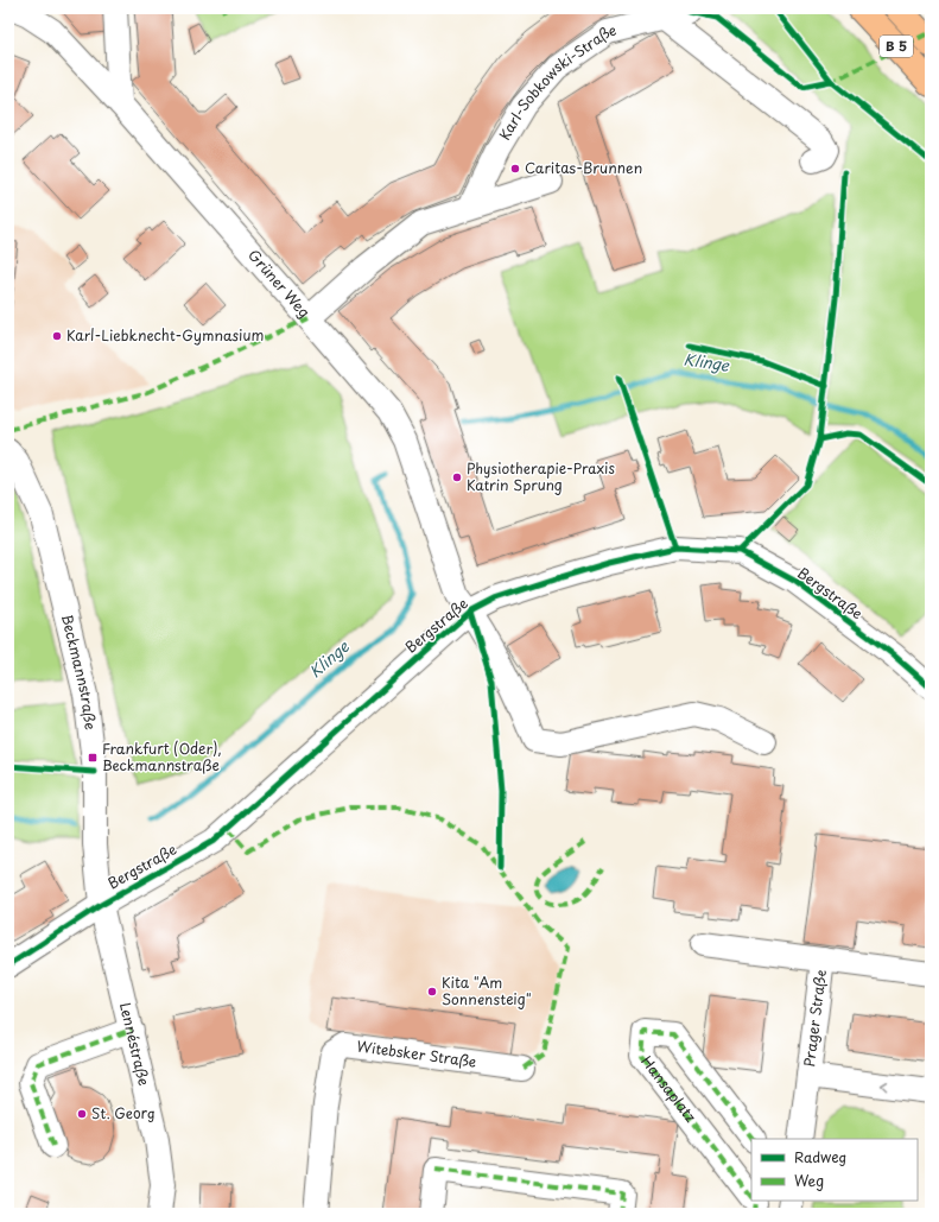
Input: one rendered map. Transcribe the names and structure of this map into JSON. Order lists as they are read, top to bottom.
{
  "streets": {
    "main road": ["B 5"],
    "street": [
      "Karl-Sobkowski-Straße",
      "Grüner Weg",
      "Bergstraße",
      "Beckmannstraße",
      "Prager Straße",
      "Lennéstraße",
      "Witebsker Straße",
      "Hansaplatz"
    ]
  },
  "crossings": [
    ["Grüner Weg", "Bergstraße"],
    ["Bergstraße", "Beckmannstraße"],
    ["Bergstraße", "Lennéstraße"],
    ["Beckmannstraße", "Lennéstraße"]
  ],
  "water": ["Klinge"],
  "places": {
    "other": [
      "Caritas-Brunnen",
      "Karl-Liebknecht-Gymnasium",
      "Physiotherapie-Praxis Katrin Sprung",
      "Kita \"Am Sonnensteig\"",
      "St. Georg"
    ],
    "transit": ["Frankfurt (Oder), Beckmannstraße"]
  },
  "legend": ["Radweg", "Weg"]
}
